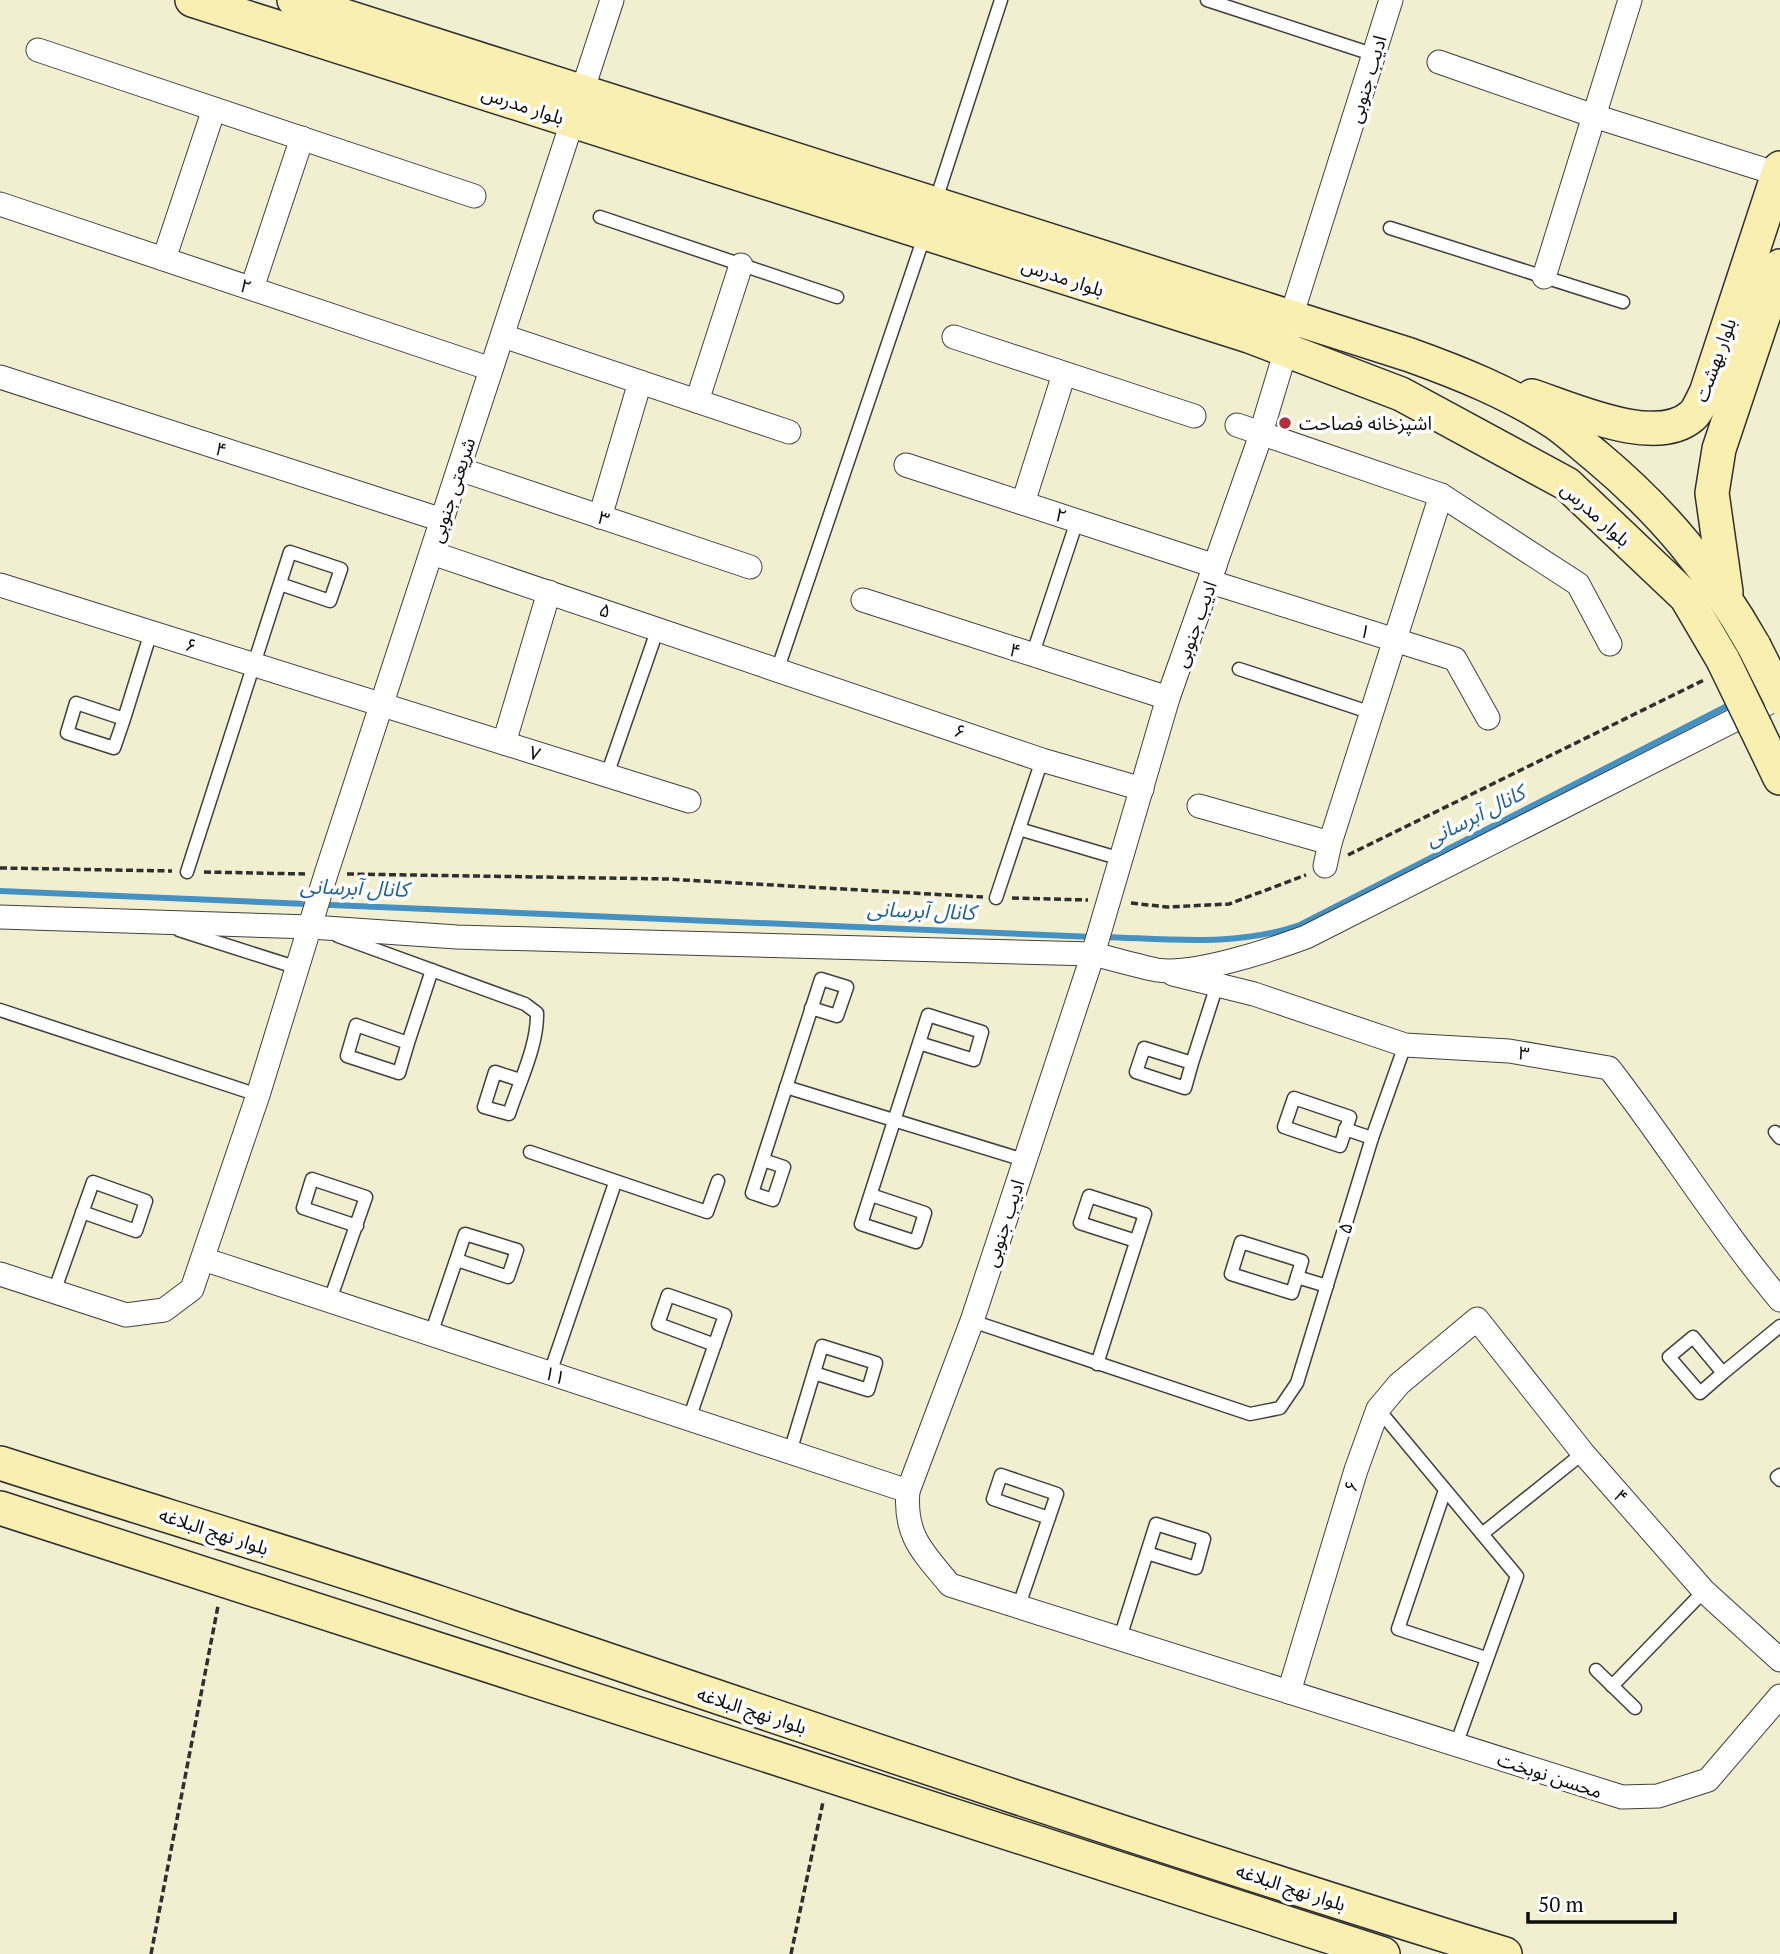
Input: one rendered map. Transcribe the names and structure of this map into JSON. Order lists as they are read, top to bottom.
{
  "streets": {
    "street": [
      "ادیب جنوبی",
      "بلوار مدرس",
      "۲",
      "بلوار بهشت",
      "۴",
      "شریعتی جنوبی",
      "۳",
      "۵",
      "۱",
      "۶",
      "۷",
      "۱۱",
      "بلوار نهج البلاغه",
      "محسن نوبخت"
    ]
  },
  "crossings": [
    ["ادیب جنوبی", "بلوار مدرس"],
    ["ادیب جنوبی", "۲"],
    ["ادیب جنوبی", "۴"],
    ["ادیب جنوبی", "۳"],
    ["ادیب جنوبی", "۱"],
    ["ادیب جنوبی", "۶"],
    ["ادیب جنوبی", "۱۱"],
    ["ادیب جنوبی", "محسن نوبخت"],
    ["بلوار مدرس", "بلوار بهشت"],
    ["بلوار مدرس", "شریعتی جنوبی"],
    ["۲", "شریعتی جنوبی"],
    ["۲", "۱"],
    ["۴", "شریعتی جنوبی"],
    ["۴", "۶"],
    ["شریعتی جنوبی", "۳"],
    ["شریعتی جنوبی", "۵"],
    ["شریعتی جنوبی", "۶"],
    ["شریعتی جنوبی", "۷"],
    ["شریعتی جنوبی", "۱۱"],
    ["۳", "۵"],
    ["۵", "۶"],
    ["۶", "۷"],
    ["۶", "محسن نوبخت"],
    ["۱۱", "محسن نوبخت"]
  ],
  "water": ["کانال آبرسانی"],
  "places": ["اشپزخانه فصاحت"],
  "scale_bar": "50 m"
}
